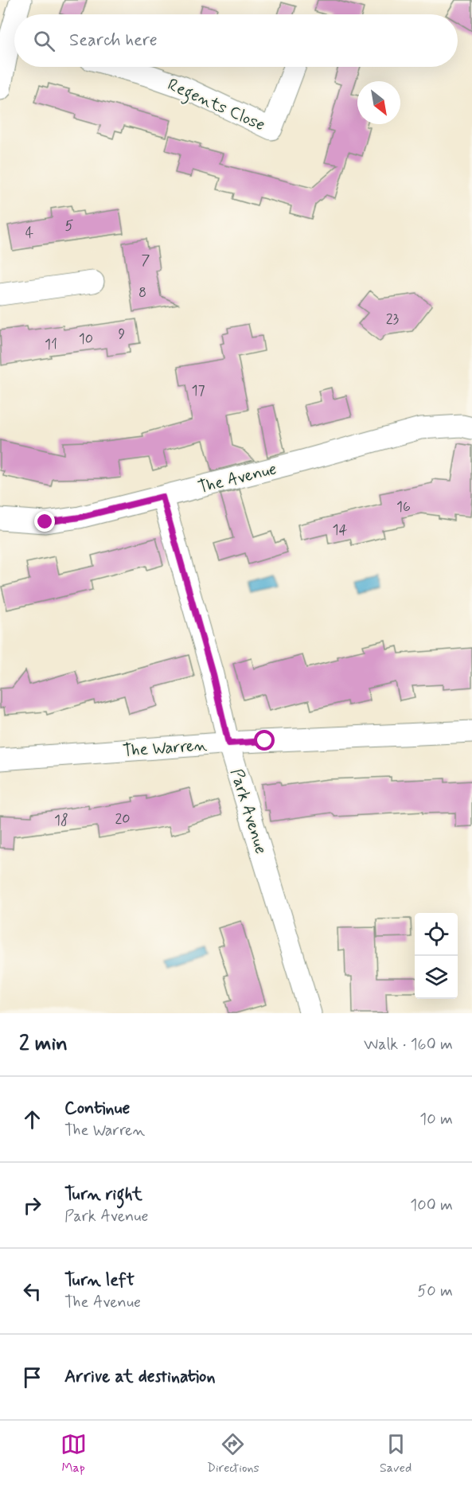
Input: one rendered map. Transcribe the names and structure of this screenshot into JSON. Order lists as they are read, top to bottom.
{
  "streets": {
    "street": [
      "Regents Close",
      "The Avenue",
      "The Warren",
      "Park Avenue"
    ]
  },
  "crossings": [
    ["The Avenue", "Park Avenue"],
    ["The Warren", "Park Avenue"]
  ],
  "house_numbers": [
    "5",
    "4",
    "7",
    "8",
    "23",
    "9",
    "10",
    "11",
    "17",
    "16",
    "14",
    "20",
    "18"
  ],
  "north": "bottom right",
  "page": {
    "search": "Search here",
    "heading": ["2 min", "Walk · 160 m"],
    "list": [
      ["Continue", "The Warren", "10 m"],
      ["Turn right", "Park Avenue", "100 m"],
      ["Turn left", "The Avenue", "50 m"],
      "Arrive at destination"
    ],
    "nav": ["Map", "Directions", "Saved"]
  }
}
